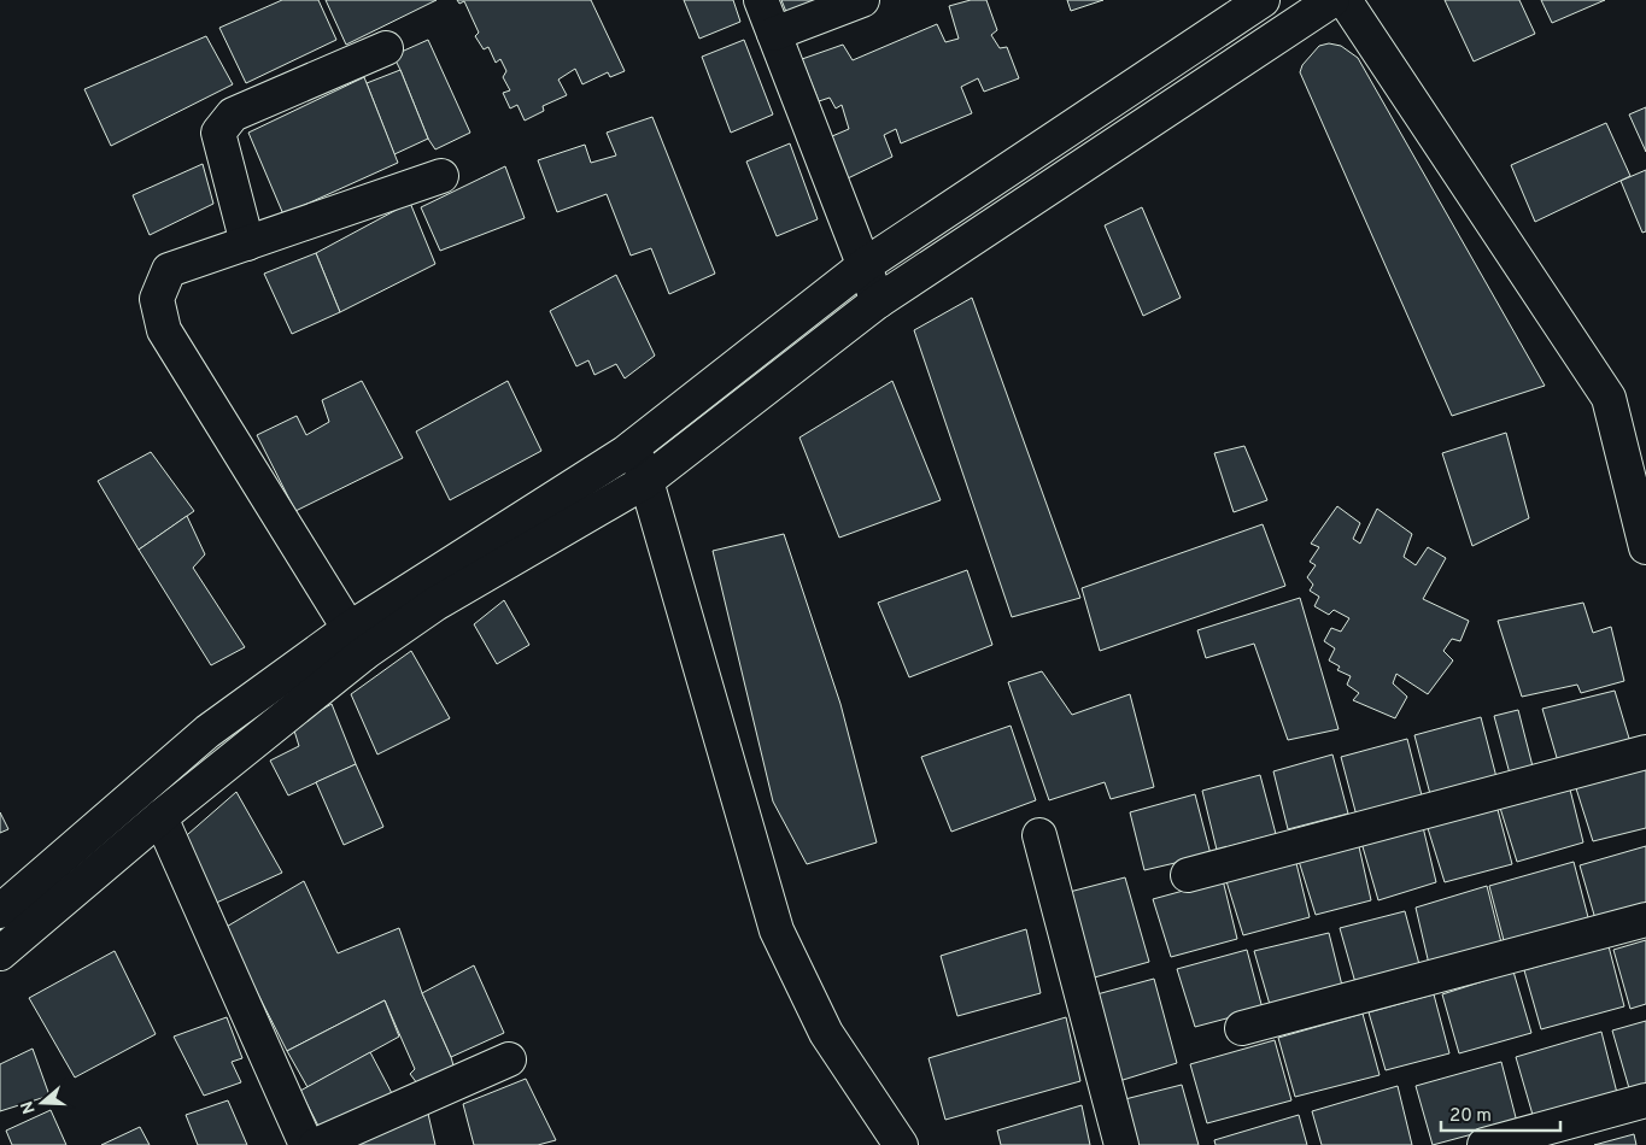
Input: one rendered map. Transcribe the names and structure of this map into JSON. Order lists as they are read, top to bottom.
{
  "scale_bar": "20 m",
  "north": "left"
}
